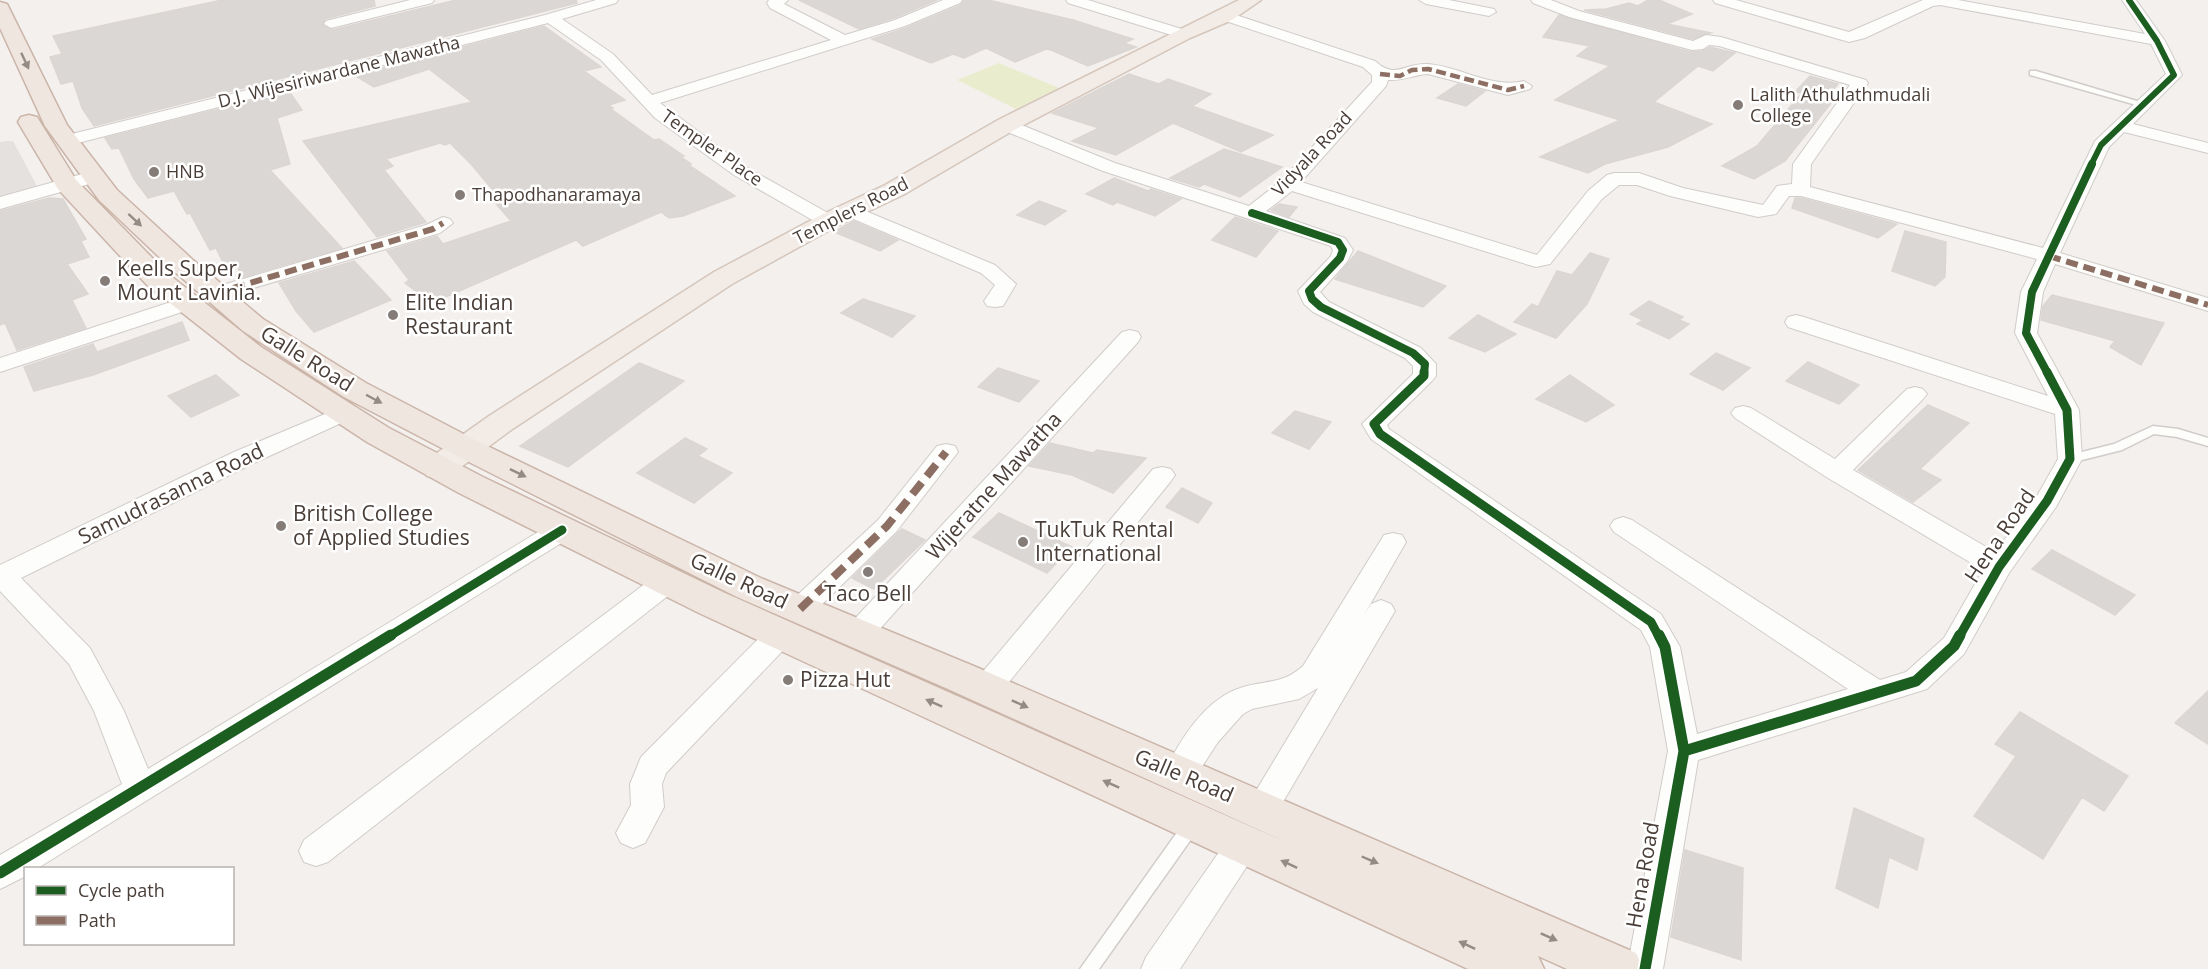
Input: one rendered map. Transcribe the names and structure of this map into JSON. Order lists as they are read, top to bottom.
{
  "streets": {
    "highway": ["Galle Road"],
    "main road": ["Templers Road"],
    "street": [
      "D.J. Wijesiriwardane Mawatha",
      "Templer Place",
      "Vidyala Road",
      "Wijeratne Mawatha",
      "Samudrasanna Road",
      "Hena Road"
    ]
  },
  "crossings": [
    ["D.J. Wijesiriwardane Mawatha", "Templer Place"],
    ["D.J. Wijesiriwardane Mawatha", "Galle Road"],
    ["Templer Place", "Templers Road"],
    ["Vidyala Road", "Templers Road"],
    ["Templers Road", "Galle Road"],
    ["Galle Road", "Wijeratne Mawatha"],
    ["Galle Road", "Samudrasanna Road"]
  ],
  "places": [
    "Lalith Athulathmudali College",
    "HNB",
    "Thapodhanaramaya",
    "Keells Super, Mount Lavinia.",
    "Elite Indian Restaurant",
    "British College of Applied Studies",
    "TukTuk Rental International",
    "Taco Bell",
    "Pizza Hut"
  ],
  "legend": ["Cycle path", "Path"]
}
